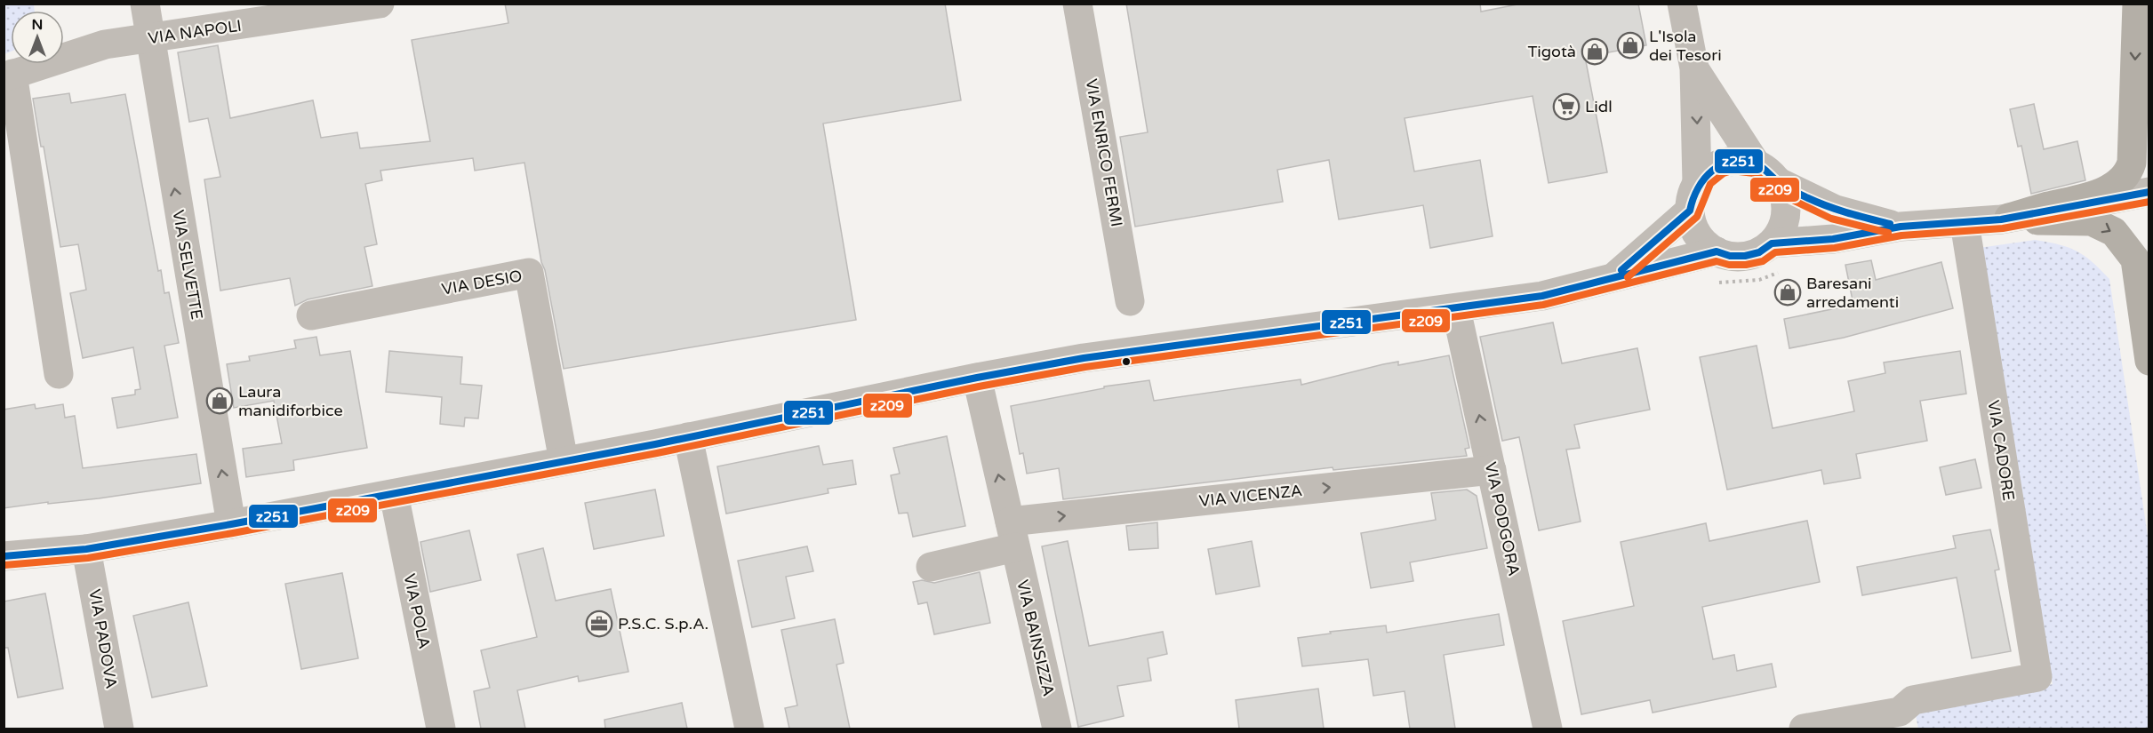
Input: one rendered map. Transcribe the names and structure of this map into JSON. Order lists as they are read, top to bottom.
{
  "streets": {
    "street": [
      "VIA NAPOLI",
      "VIA ENRICO FERMI",
      "VIA SELVETTE",
      "VIA DESIO",
      "VIA CADORE",
      "VIA VICENZA",
      "VIA PODGORA",
      "VIA POLA",
      "VIA BAINSIZZA",
      "VIA PADOVA"
    ]
  },
  "crossings": [
    ["VIA NAPOLI", "VIA SELVETTE"],
    ["VIA VICENZA", "VIA PODGORA"],
    ["VIA VICENZA", "VIA BAINSIZZA"]
  ],
  "one_way": ["VIA SELVETTE", "VIA PODGORA", "VIA BAINSIZZA"],
  "places": {
    "shop": [
      "L'Isola dei Tesori",
      "Tigotà",
      "Baresani arredamenti",
      "Laura manidiforbice"
    ],
    "supermarket": ["Lidl"],
    "office": ["P.S.C. S.p.A."]
  },
  "lines": ["transit line z251", "transit line z209"],
  "north": "top"
}
